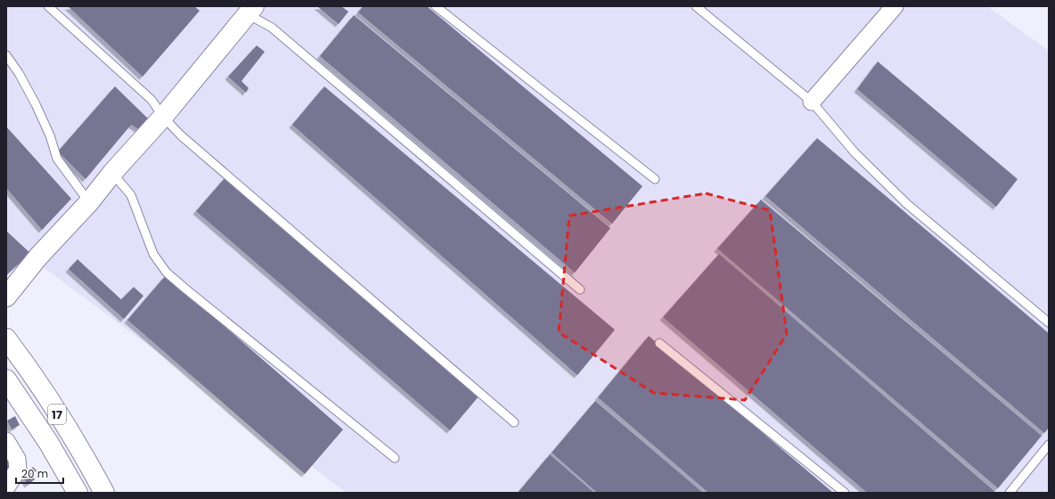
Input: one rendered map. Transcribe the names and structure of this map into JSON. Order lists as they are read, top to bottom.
{
  "streets": {
    "main road": ["17"]
  },
  "scale_bar": "20 m"
}
